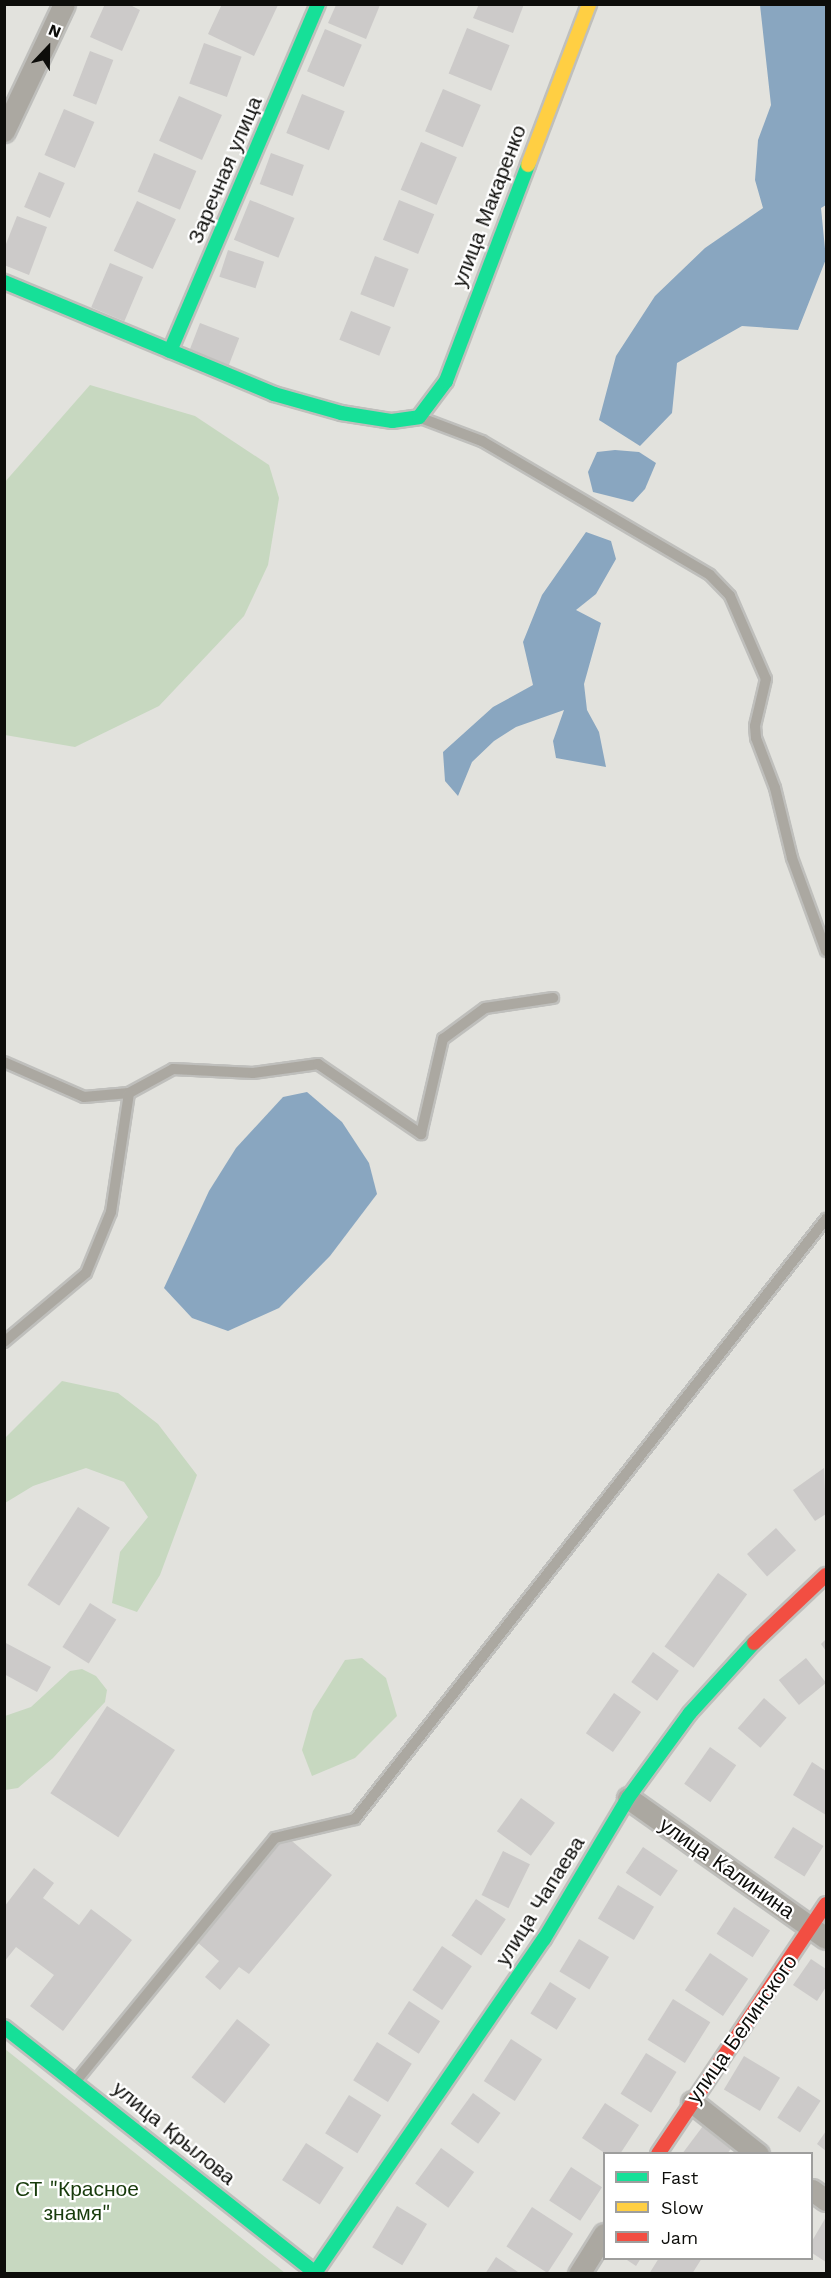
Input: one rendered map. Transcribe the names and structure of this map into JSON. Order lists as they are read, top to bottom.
{
  "streets": {
    "street": [
      "Заречная улица",
      "улица Макаренко",
      "улица Калинина",
      "улица Чапаева",
      "улица Белинского",
      "улица Крылова"
    ]
  },
  "crossings": [
    ["улица Калинина", "улица Чапаева"],
    ["улица Калинина", "улица Белинского"],
    ["улица Чапаева", "улица Крылова"]
  ],
  "parks": ["СТ \"Красное знамя\""],
  "legend": ["Fast", "Slow", "Jam"],
  "north": "top"
}
